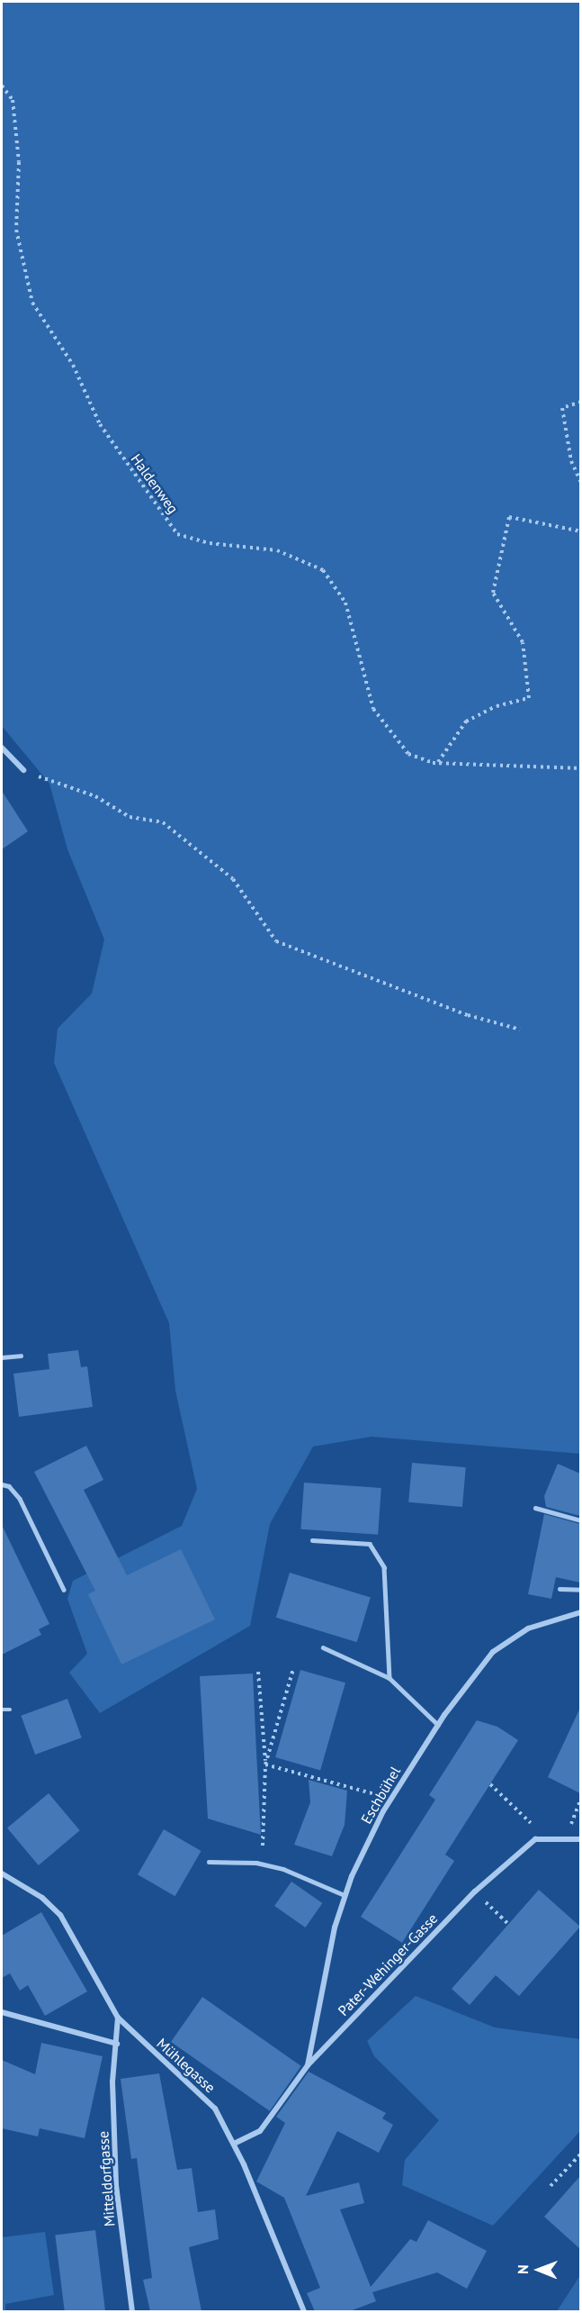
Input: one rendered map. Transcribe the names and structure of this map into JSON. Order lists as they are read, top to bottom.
{
  "streets": {
    "street": [
      "Eschbühel",
      "Pater-Wehinger-Gasse",
      "Mühlegasse",
      "Mitteldorfgasse"
    ],
    "path": ["Haldenweg"]
  },
  "crossings": [
    ["Eschbühel", "Pater-Wehinger-Gasse"],
    ["Pater-Wehinger-Gasse", "Mühlegasse"],
    ["Mühlegasse", "Mitteldorfgasse"]
  ],
  "north": "left"
}
